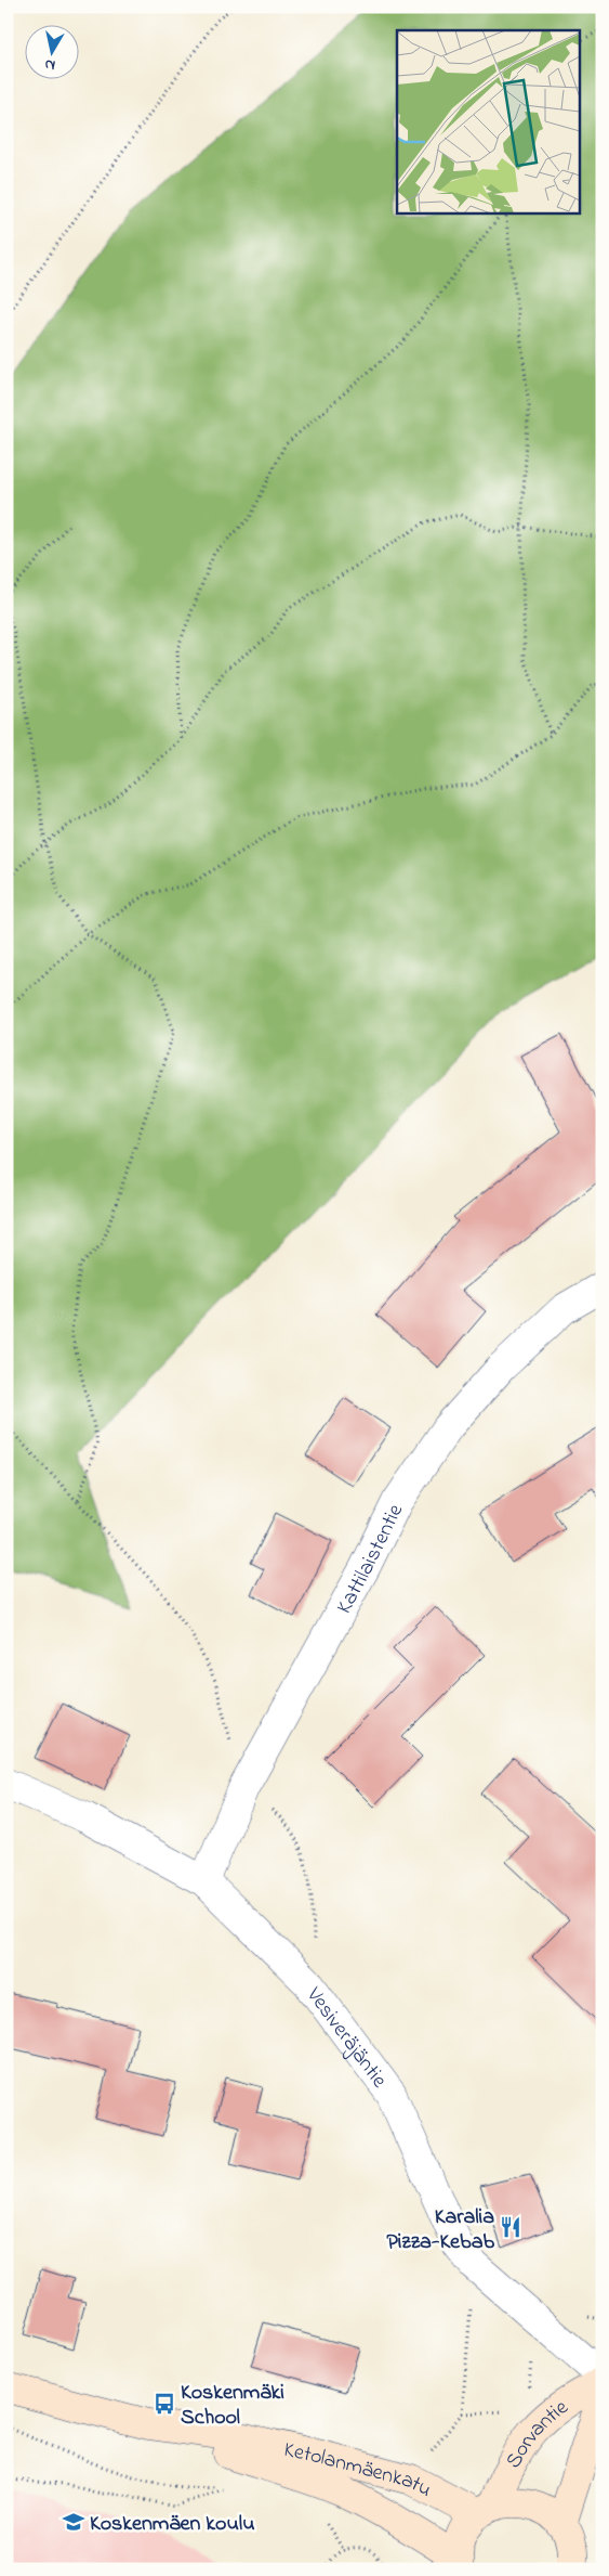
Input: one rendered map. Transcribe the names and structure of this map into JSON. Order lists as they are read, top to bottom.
{
  "streets": {
    "main road": ["Sorvantie", "Ketolanmäenkatu"],
    "street": ["Kattilaistentie", "Vesiveräjäntie"]
  },
  "crossings": [
    ["Kattilaistentie", "Vesiveräjäntie"],
    ["Sorvantie", "Ketolanmäenkatu"]
  ],
  "places": {
    "restaurant": ["Karalia Pizza-Kebab"],
    "bus stop": ["Koskenmäki School"],
    "school or university": ["Koskenmäen koulu"]
  },
  "north": "bottom"
}
